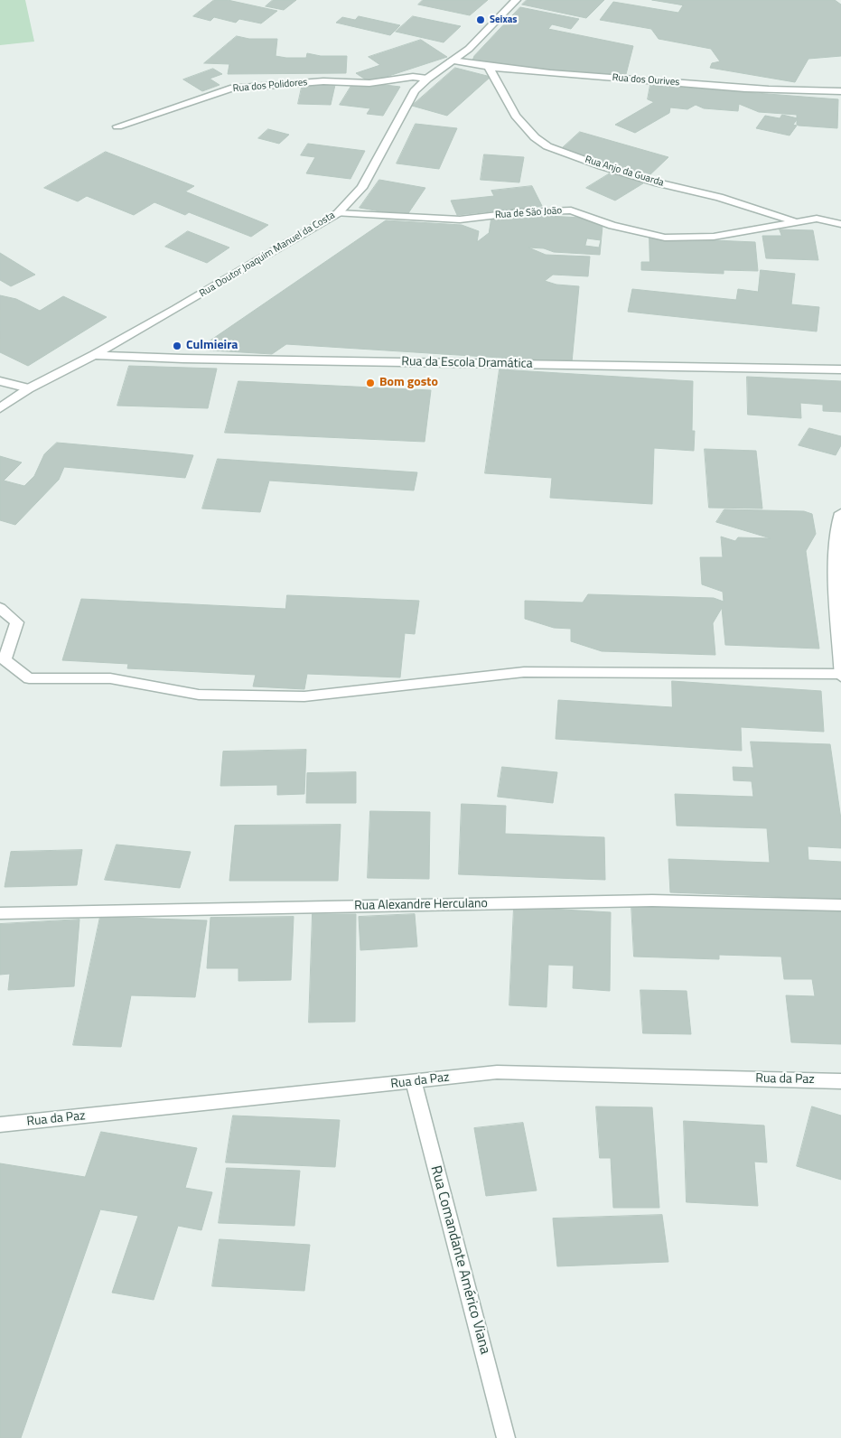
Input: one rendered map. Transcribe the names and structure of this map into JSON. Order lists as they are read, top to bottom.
{
  "streets": {
    "street": [
      "Rua dos Ourives",
      "Rua dos Polidores",
      "Rua Anjo da Guarda",
      "Rua de São João",
      "Rua Doutor Joaquim Manuel da Costa",
      "Rua da Escola Dramática",
      "Rua Alexandre Herculano",
      "Rua da Paz",
      "Rua Comandante Américo Viana"
    ]
  },
  "crossings": [
    ["Rua dos Ourives", "Rua Anjo da Guarda"],
    ["Rua dos Ourives", "Rua Doutor Joaquim Manuel da Costa"],
    ["Rua dos Polidores", "Rua Doutor Joaquim Manuel da Costa"],
    ["Rua Anjo da Guarda", "Rua de São João"],
    ["Rua de São João", "Rua Doutor Joaquim Manuel da Costa"],
    ["Rua Doutor Joaquim Manuel da Costa", "Rua da Escola Dramática"],
    ["Rua da Paz", "Rua Comandante Américo Viana"]
  ],
  "places": ["Seixas", "Culmieira", "Bom gosto"]
}
